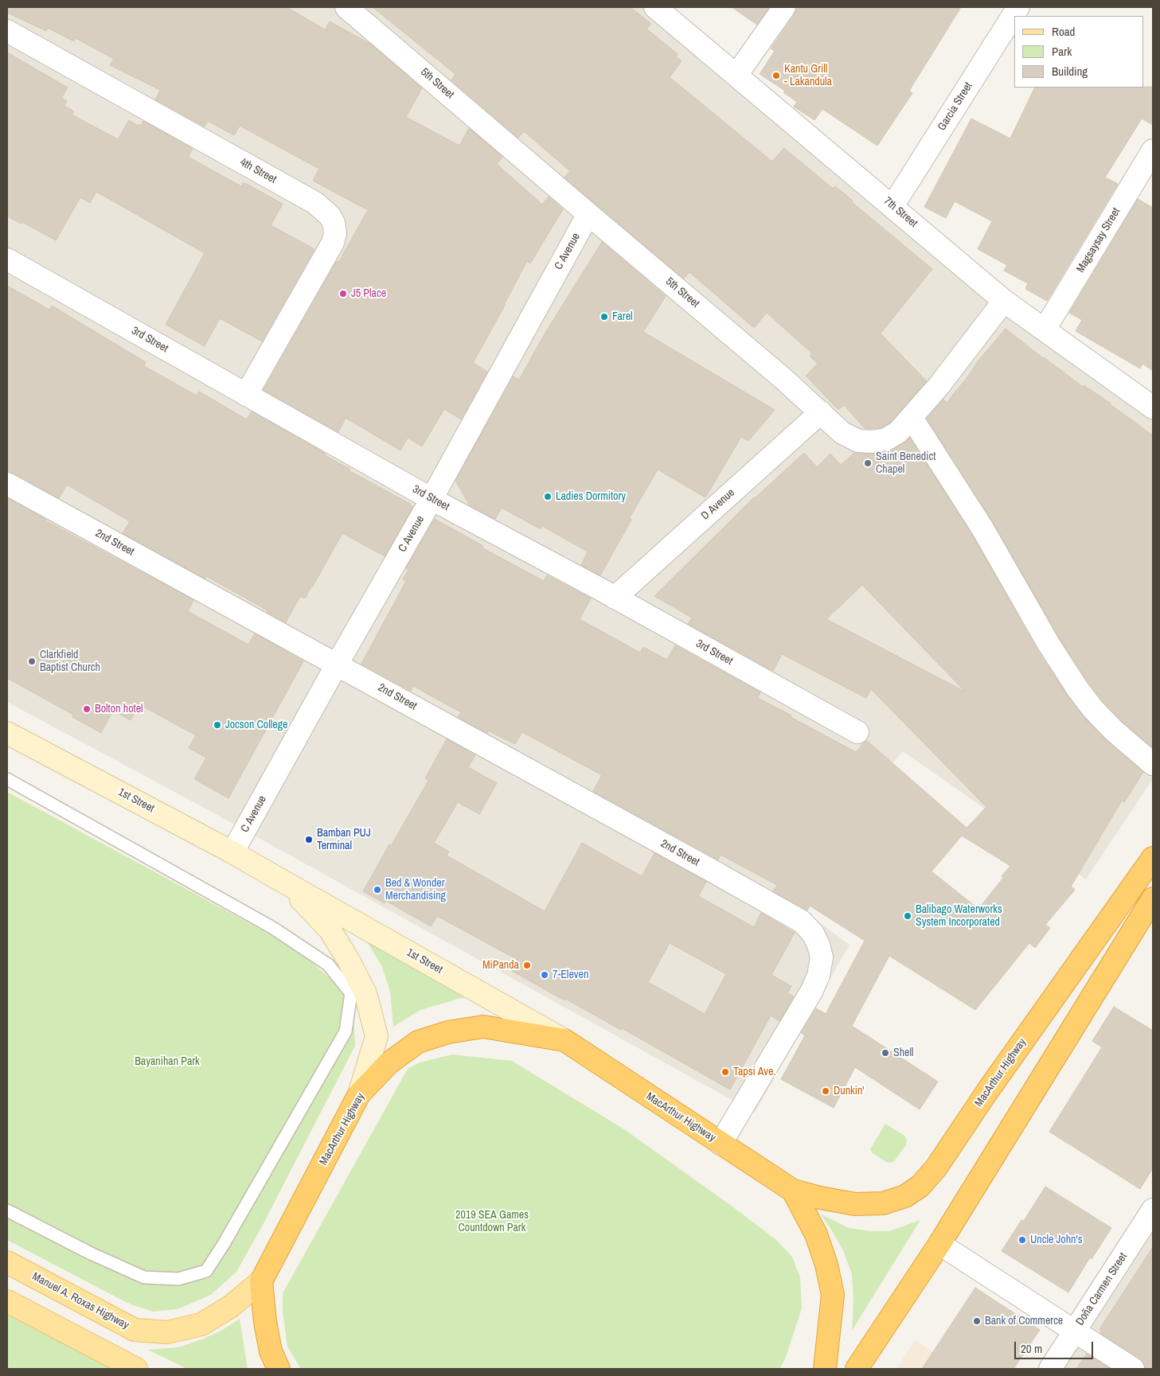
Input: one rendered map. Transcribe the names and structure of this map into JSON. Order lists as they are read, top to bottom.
{
  "streets": {
    "highway": ["MacArthur Highway"],
    "main road": ["1st Street", "Manuel A. Roxas Highway"],
    "street": [
      "5th Street",
      "Garcia Street",
      "4th Street",
      "7th Street",
      "Magsaysay Street",
      "C Avenue",
      "3rd Street",
      "D Avenue",
      "2nd Street",
      "Doña Carmen Street"
    ]
  },
  "crossings": [
    ["5th Street", "7th Street"],
    ["5th Street", "C Avenue"],
    ["5th Street", "D Avenue"],
    ["Garcia Street", "7th Street"],
    ["4th Street", "3rd Street"],
    ["7th Street", "Magsaysay Street"],
    ["C Avenue", "3rd Street"],
    ["C Avenue", "2nd Street"],
    ["C Avenue", "1st Street"],
    ["3rd Street", "D Avenue"],
    ["2nd Street", "MacArthur Highway"],
    ["1st Street", "MacArthur Highway"],
    ["MacArthur Highway", "Manuel A. Roxas Highway"]
  ],
  "parks": ["Bayanihan Park", "2019 SEA Games Countdown Park"],
  "places": [
    "Kantu Grill - Lakandula",
    "J5 Place",
    "Farel",
    "Saint Benedict Chapel",
    "Ladies Dormitory",
    "Clarkfield Baptist Church",
    "Bolton hotel",
    "Jocson College",
    "Bamban PUJ Terminal",
    "Bed & Wonder Merchandising",
    "Balibago Waterworks System Incorporated",
    "MiPanda",
    "7-Eleven",
    "Shell",
    "Tapsi Ave.",
    "Dunkin'",
    "Uncle John's",
    "Bank of Commerce"
  ],
  "legend": ["Road", "Park", "Building"],
  "scale_bar": "20 m"
}
